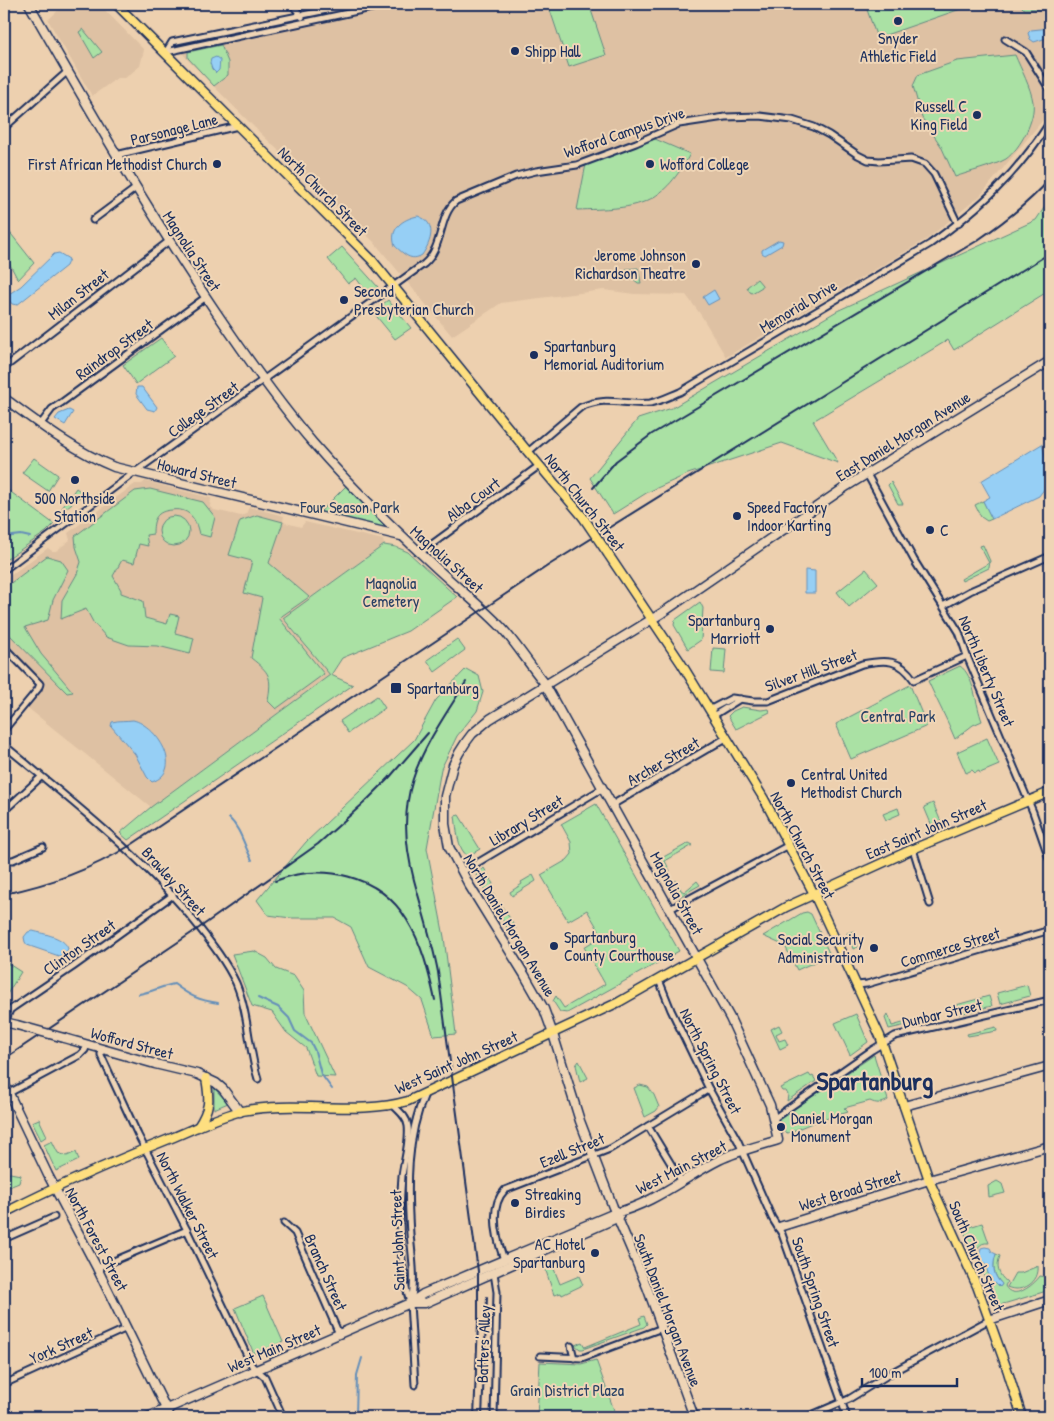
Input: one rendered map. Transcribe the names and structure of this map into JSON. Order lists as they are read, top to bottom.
{
  "streets": {
    "main road": [
      "North Church Street",
      "East Saint John Street",
      "West Saint John Street",
      "South Church Street"
    ],
    "street": [
      "Parsonage Lane",
      "Wofford Campus Drive",
      "Magnolia Street",
      "Milan Street",
      "Memorial Drive",
      "Raindrop Street",
      "College Street",
      "East Daniel Morgan Avenue",
      "Howard Street",
      "Alba Court",
      "Silver Hill Street",
      "North Liberty Street",
      "Archer Street",
      "Library Street",
      "Brawley Street",
      "North Daniel Morgan Avenue",
      "Clinton Street",
      "Commerce Street",
      "Dunbar Street",
      "Wofford Street",
      "North Spring Street",
      "Ezell Street",
      "West Main Street",
      "West Broad Street",
      "North Walker Street",
      "North Forest Street",
      "Saint John Street",
      "Branch Street",
      "South Spring Street",
      "South Daniel Morgan Avenue",
      "Batters' Alley",
      "York Street"
    ]
  },
  "crossings": [
    ["Parsonage Lane", "North Church Street"],
    ["Parsonage Lane", "Magnolia Street"],
    ["Wofford Campus Drive", "North Church Street"],
    ["Wofford Campus Drive", "Memorial Drive"],
    ["Wofford Campus Drive", "College Street"],
    ["North Church Street", "Memorial Drive"],
    ["North Church Street", "College Street"],
    ["North Church Street", "East Daniel Morgan Avenue"],
    ["North Church Street", "Alba Court"],
    ["North Church Street", "Silver Hill Street"],
    ["North Church Street", "Archer Street"],
    ["North Church Street", "East Saint John Street"],
    ["North Church Street", "Commerce Street"],
    ["North Church Street", "Dunbar Street"],
    ["North Church Street", "West Saint John Street"],
    ["North Church Street", "South Church Street"],
    ["Magnolia Street", "Milan Street"],
    ["Magnolia Street", "Raindrop Street"],
    ["Magnolia Street", "College Street"],
    ["Magnolia Street", "East Daniel Morgan Avenue"],
    ["Magnolia Street", "Howard Street"],
    ["Magnolia Street", "Alba Court"],
    ["Magnolia Street", "Archer Street"],
    ["Magnolia Street", "Library Street"],
    ["Magnolia Street", "North Daniel Morgan Avenue"],
    ["Magnolia Street", "Dunbar Street"],
    ["Magnolia Street", "West Saint John Street"],
    ["Magnolia Street", "West Main Street"],
    ["Raindrop Street", "Howard Street"],
    ["College Street", "Howard Street"],
    ["East Daniel Morgan Avenue", "North Liberty Street"],
    ["East Daniel Morgan Avenue", "North Daniel Morgan Avenue"],
    ["Silver Hill Street", "North Liberty Street"],
    ["North Liberty Street", "East Saint John Street"],
    ["Library Street", "North Daniel Morgan Avenue"],
    ["East Saint John Street", "West Saint John Street"],
    ["Brawley Street", "Clinton Street"],
    ["North Daniel Morgan Avenue", "West Saint John Street"],
    ["North Daniel Morgan Avenue", "Ezell Street"],
    ["North Daniel Morgan Avenue", "West Main Street"],
    ["North Daniel Morgan Avenue", "South Daniel Morgan Avenue"],
    ["Clinton Street", "Wofford Street"],
    ["Wofford Street", "West Saint John Street"],
    ["Wofford Street", "North Walker Street"],
    ["North Spring Street", "West Saint John Street"],
    ["North Spring Street", "Ezell Street"],
    ["North Spring Street", "West Main Street"],
    ["North Spring Street", "South Spring Street"],
    ["West Saint John Street", "North Walker Street"],
    ["West Saint John Street", "North Forest Street"],
    ["West Saint John Street", "Saint John Street"],
    ["Ezell Street", "West Main Street"],
    ["West Main Street", "North Walker Street"],
    ["West Main Street", "North Forest Street"],
    ["West Main Street", "Saint John Street"],
    ["West Main Street", "Branch Street"],
    ["West Main Street", "South Spring Street"],
    ["West Main Street", "South Daniel Morgan Avenue"],
    ["West Main Street", "Batters' Alley"],
    ["West Broad Street", "South Church Street"],
    ["West Broad Street", "South Spring Street"],
    ["North Forest Street", "York Street"]
  ],
  "districts": ["Spartanburg"],
  "parks": [
    "Four Season Park",
    "Magnolia Cemetery",
    "Central Park",
    "Grain District Plaza"
  ],
  "places": {
    "other": [
      "Snyder Athletic Field",
      "Shipp Hall",
      "Russell C King Field",
      "First African Methodist Church",
      "Wofford College",
      "Jerome Johnson Richardson Theatre",
      "Second Presbyterian Church",
      "Spartanburg Memorial Auditorium",
      "500 Northside Station",
      "Speed Factory Indoor Karting",
      "C",
      "Spartanburg Marriott",
      "Central United Methodist Church",
      "Spartanburg County Courthouse",
      "Social Security Administration",
      "Daniel Morgan Monument",
      "Streaking Birdies",
      "AC Hotel Spartanburg"
    ],
    "transit": ["Spartanburg"]
  },
  "scale_bar": "100 m"
}
